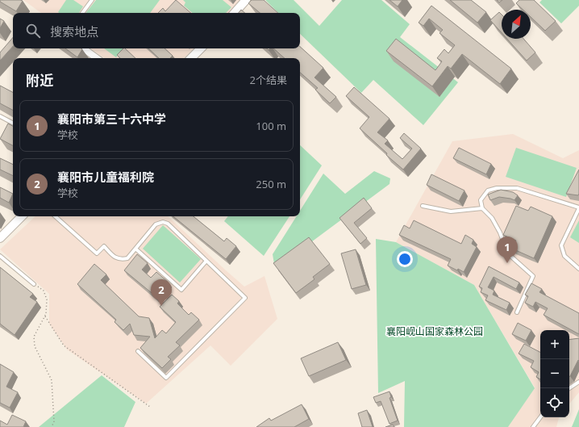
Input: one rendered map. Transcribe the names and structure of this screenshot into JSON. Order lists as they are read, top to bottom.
{
  "parks": ["襄阳岘山国家森林公园"],
  "north": "top right",
  "page": {
    "search": "搜索地点",
    "heading": ["附近", "2个结果"],
    "list": [
      {
        "mark": "1",
        "name": "襄阳市第三十六中学",
        "note": "学校",
        "value": "100 m"
      },
      {
        "mark": "2",
        "name": "襄阳市儿童福利院",
        "note": "学校",
        "value": "250 m"
      }
    ],
    "pins": ["1", "2"],
    "map_buttons": ["+", "−"]
  }
}
